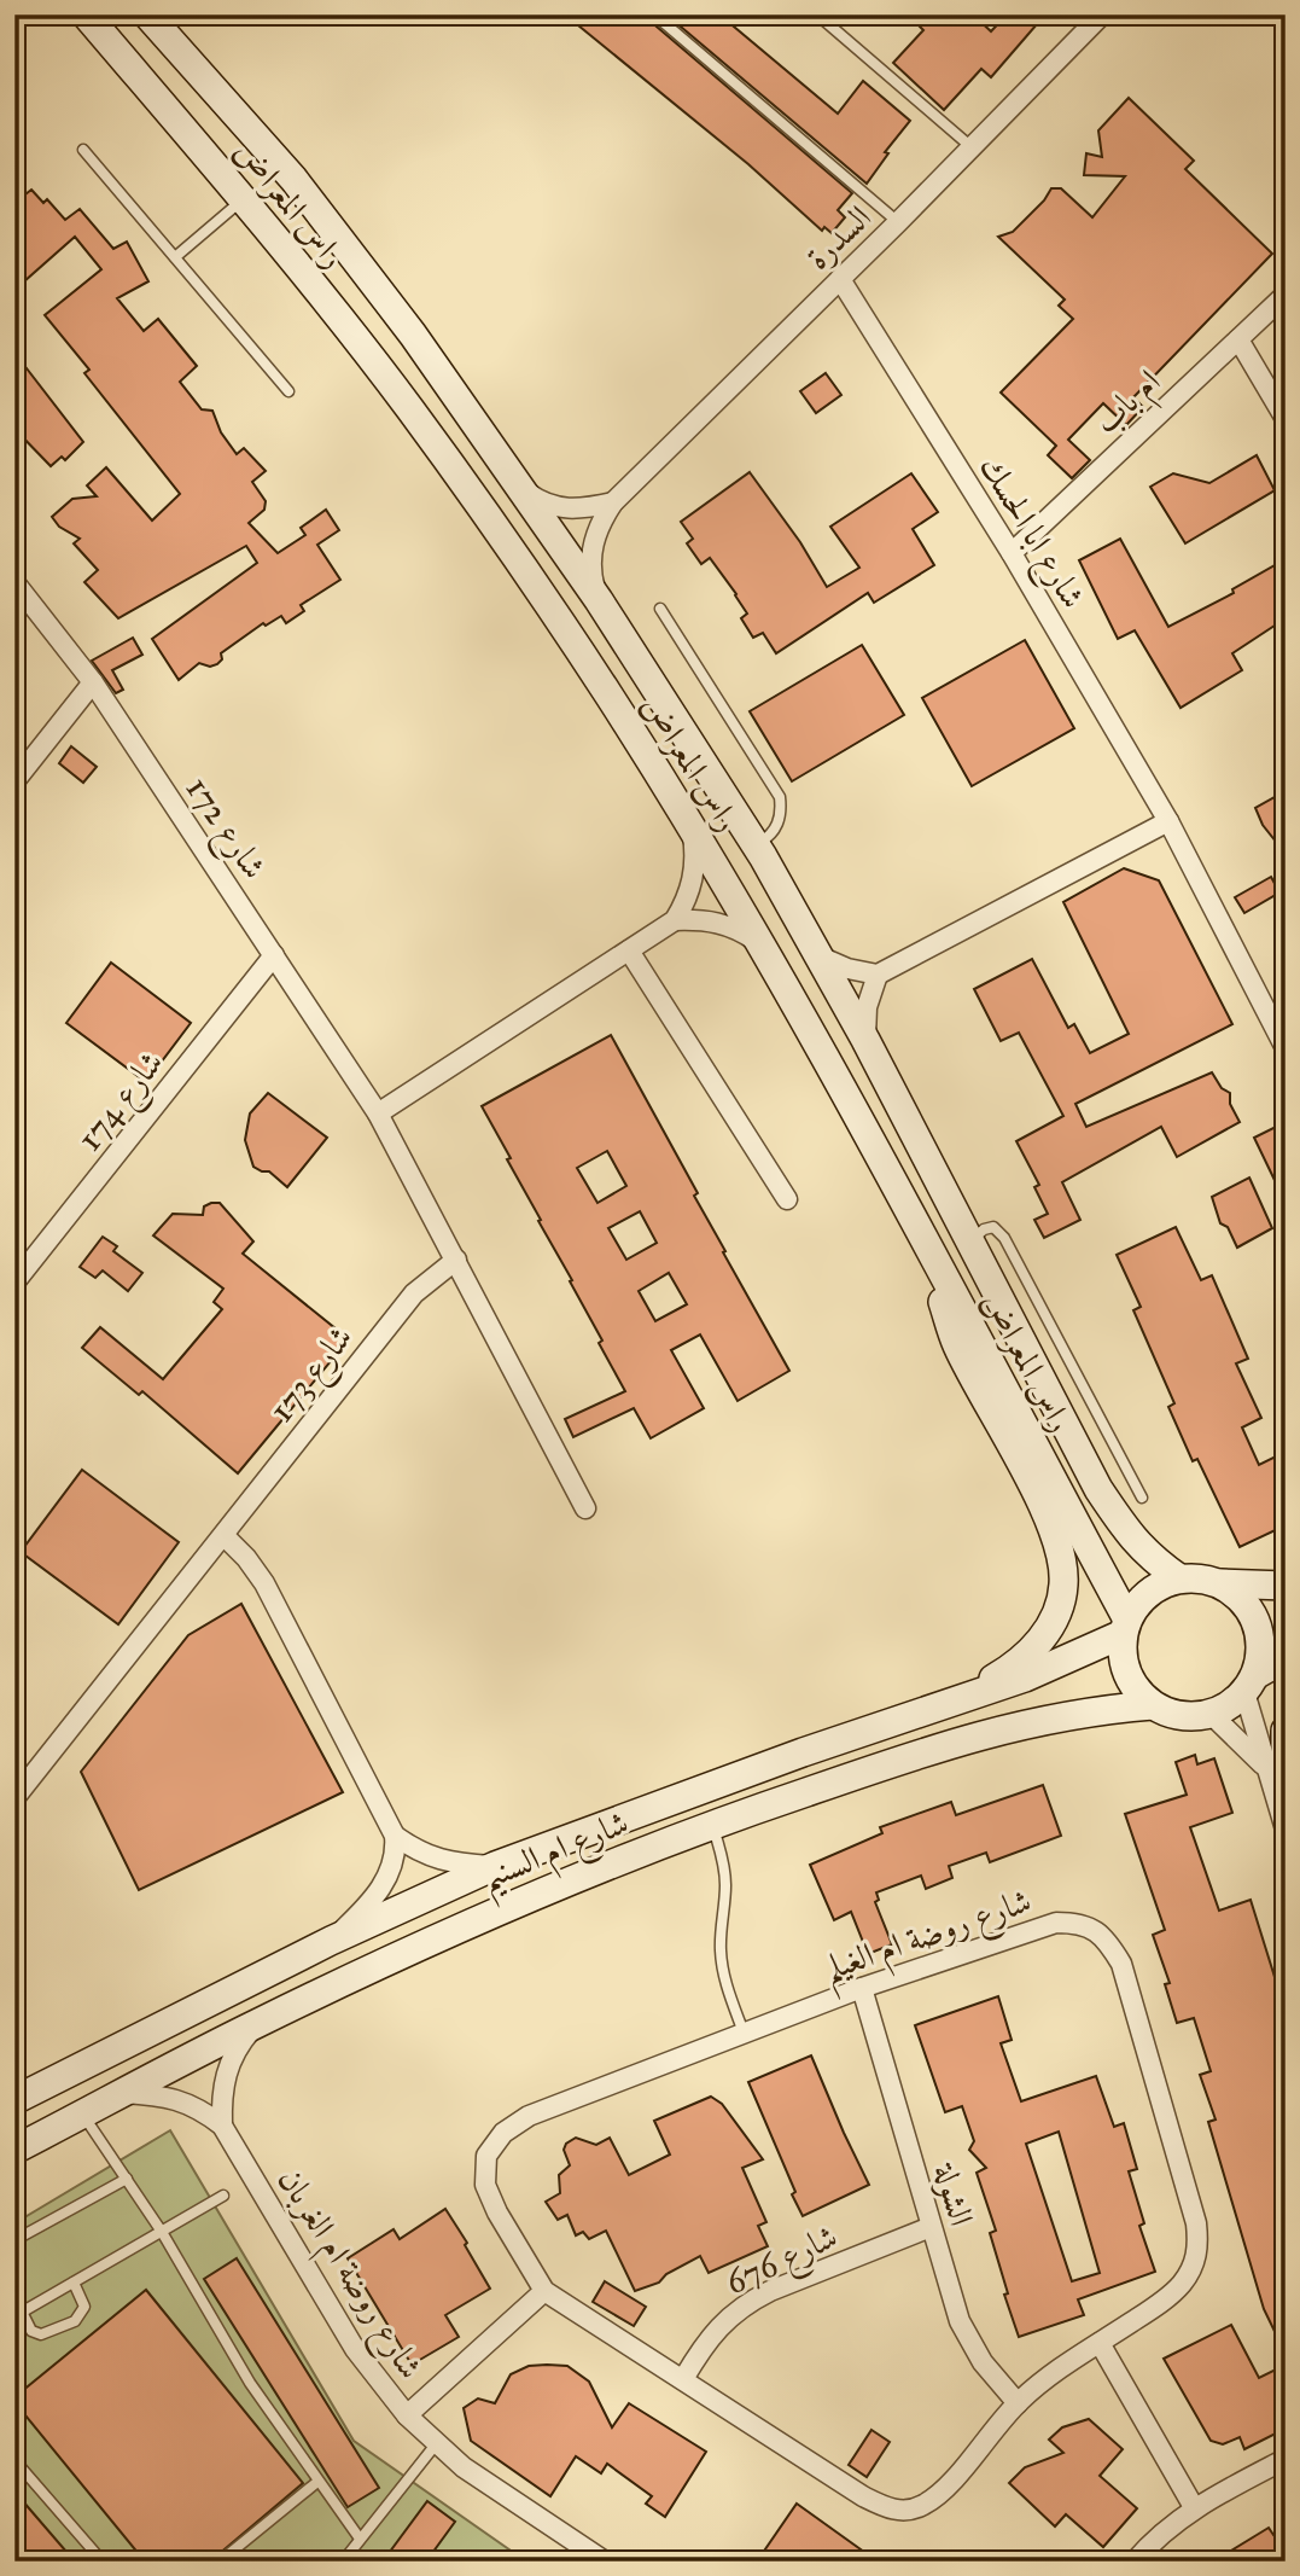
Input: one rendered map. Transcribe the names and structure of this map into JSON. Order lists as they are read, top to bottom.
{
  "streets": {
    "street": [
      "راس المعراض",
      "السدرة",
      "ام باب",
      "شارع ابا الحسك",
      "شارع 172",
      "شارع 174",
      "شارع 173",
      "شارع ام السنيم",
      "شارع روضة ام الغيلم",
      "الشولة",
      "شارع 676",
      "شارع روضة ام الغربان"
    ]
  },
  "crossings": [
    ["راس المعراض", "السدرة"],
    ["راس المعراض", "شارع ام السنيم"],
    ["السدرة", "شارع ابا الحسك"],
    ["ام باب", "شارع ابا الحسك"],
    ["شارع 172", "شارع 174"],
    ["شارع 172", "شارع 173"],
    ["شارع ام السنيم", "شارع روضة ام الغربان"],
    ["شارع روضة ام الغيلم", "الشولة"],
    ["شارع روضة ام الغيلم", "شارع 676"],
    ["الشولة", "شارع 676"]
  ]
}
